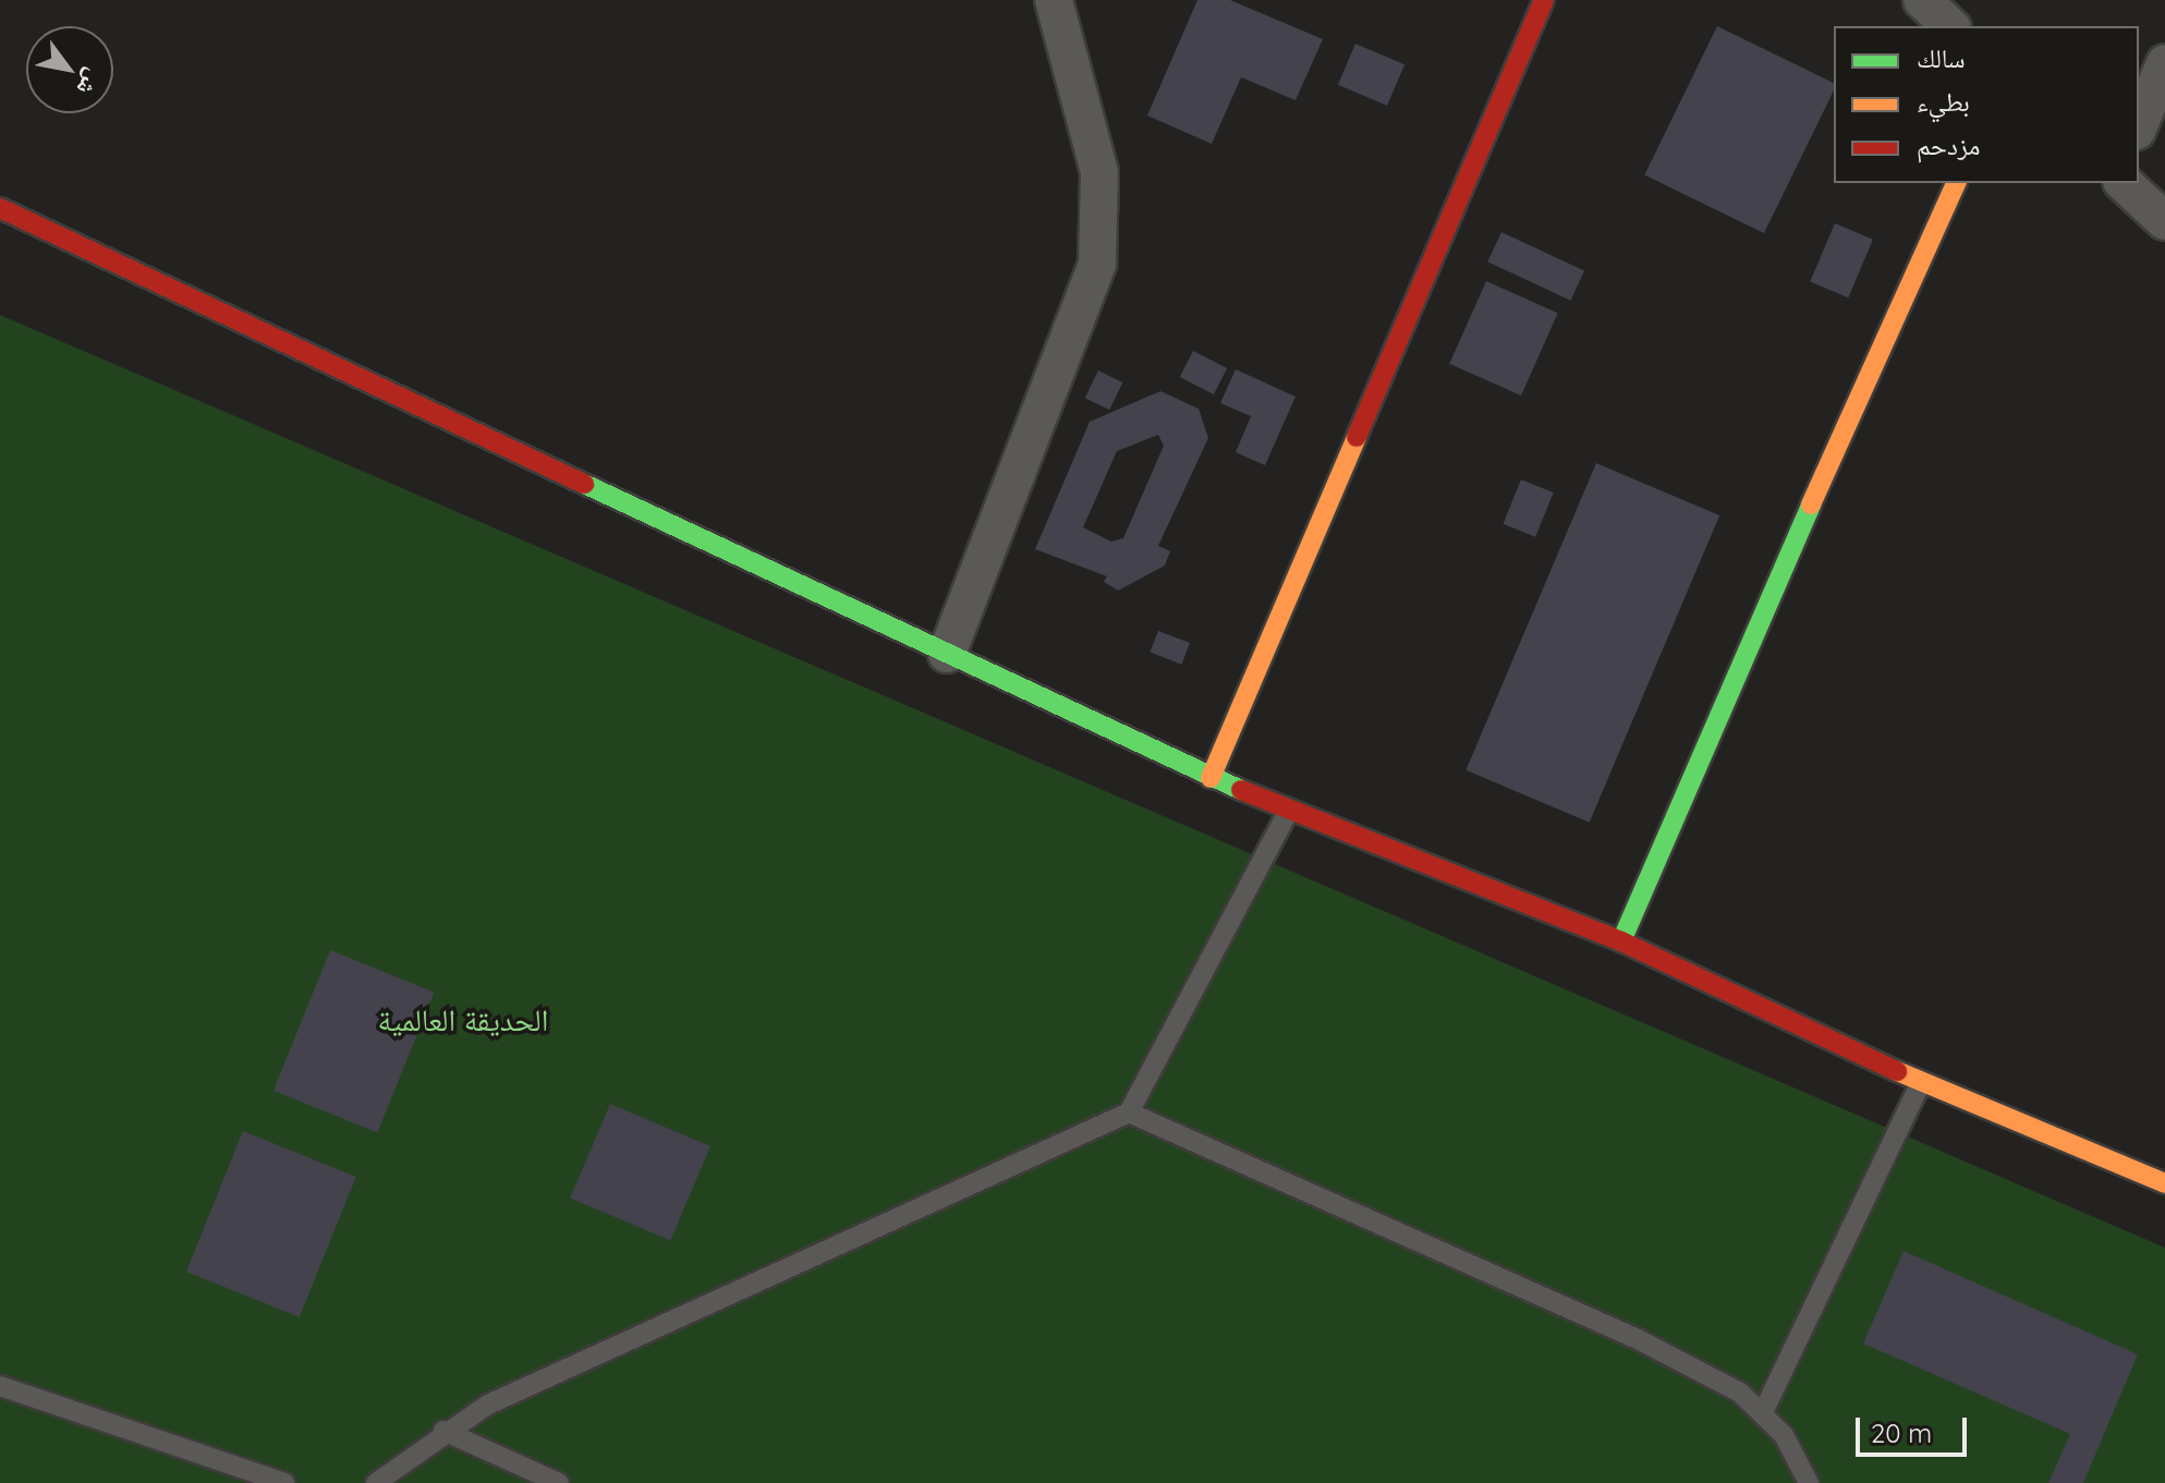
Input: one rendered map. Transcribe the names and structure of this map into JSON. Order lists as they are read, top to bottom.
{
  "parks": ["الحديقة العالمية"],
  "legend": ["سالك", "بطيء", "مزدحم"],
  "scale_bar": "20 m",
  "north": "bottom right"
}
